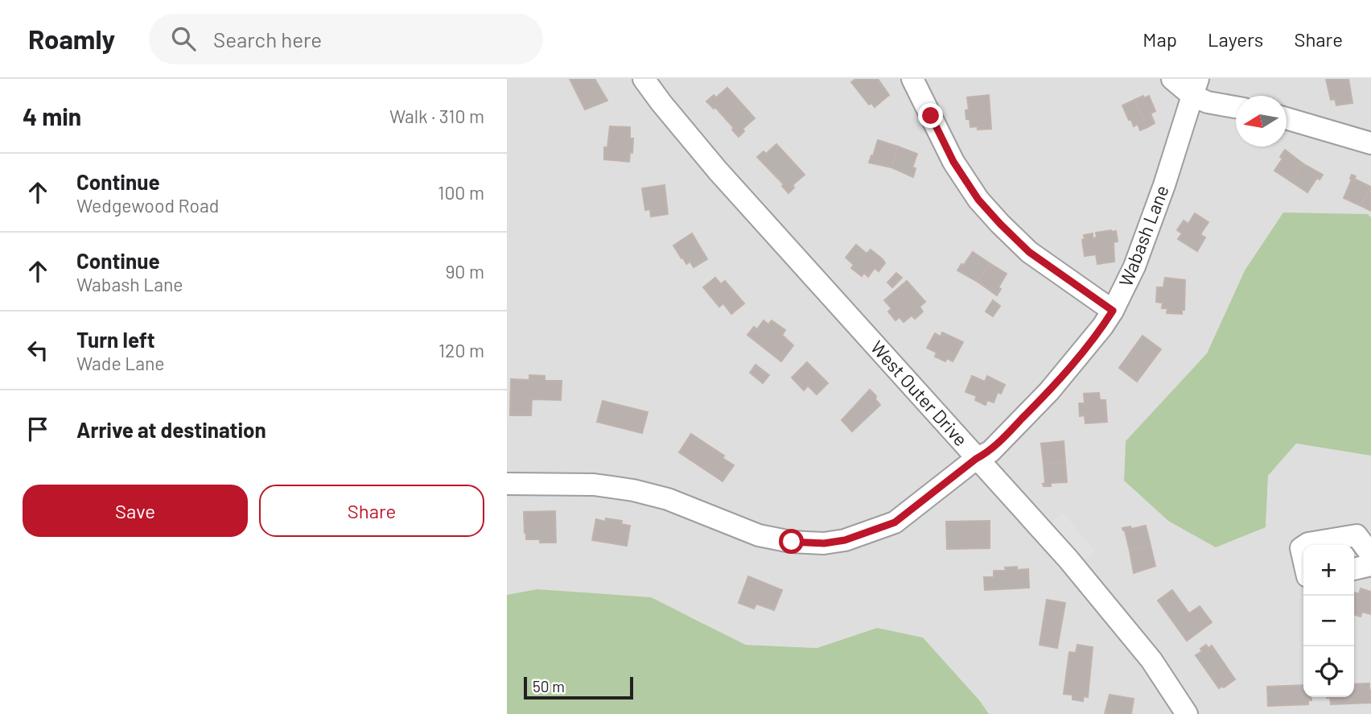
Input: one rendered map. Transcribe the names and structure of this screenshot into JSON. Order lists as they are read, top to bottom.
{
  "streets": {
    "street": ["Wabash Lane", "West Outer Drive"]
  },
  "crossings": [
    ["Wabash Lane", "West Outer Drive"]
  ],
  "scale_bar": "50 m",
  "north": "left",
  "page": {
    "header": "Roamly",
    "search": "Search here",
    "nav": ["Map", "Layers", "Share"],
    "heading": ["4 min", "Walk · 310 m"],
    "list": [
      ["Continue", "Wedgewood Road", "100 m"],
      ["Continue", "Wabash Lane", "90 m"],
      ["Turn left", "Wade Lane", "120 m"],
      "Arrive at destination"
    ],
    "buttons": ["Save", "Share"],
    "map_buttons": ["+", "−"],
    "scale": "50 m"
  }
}
